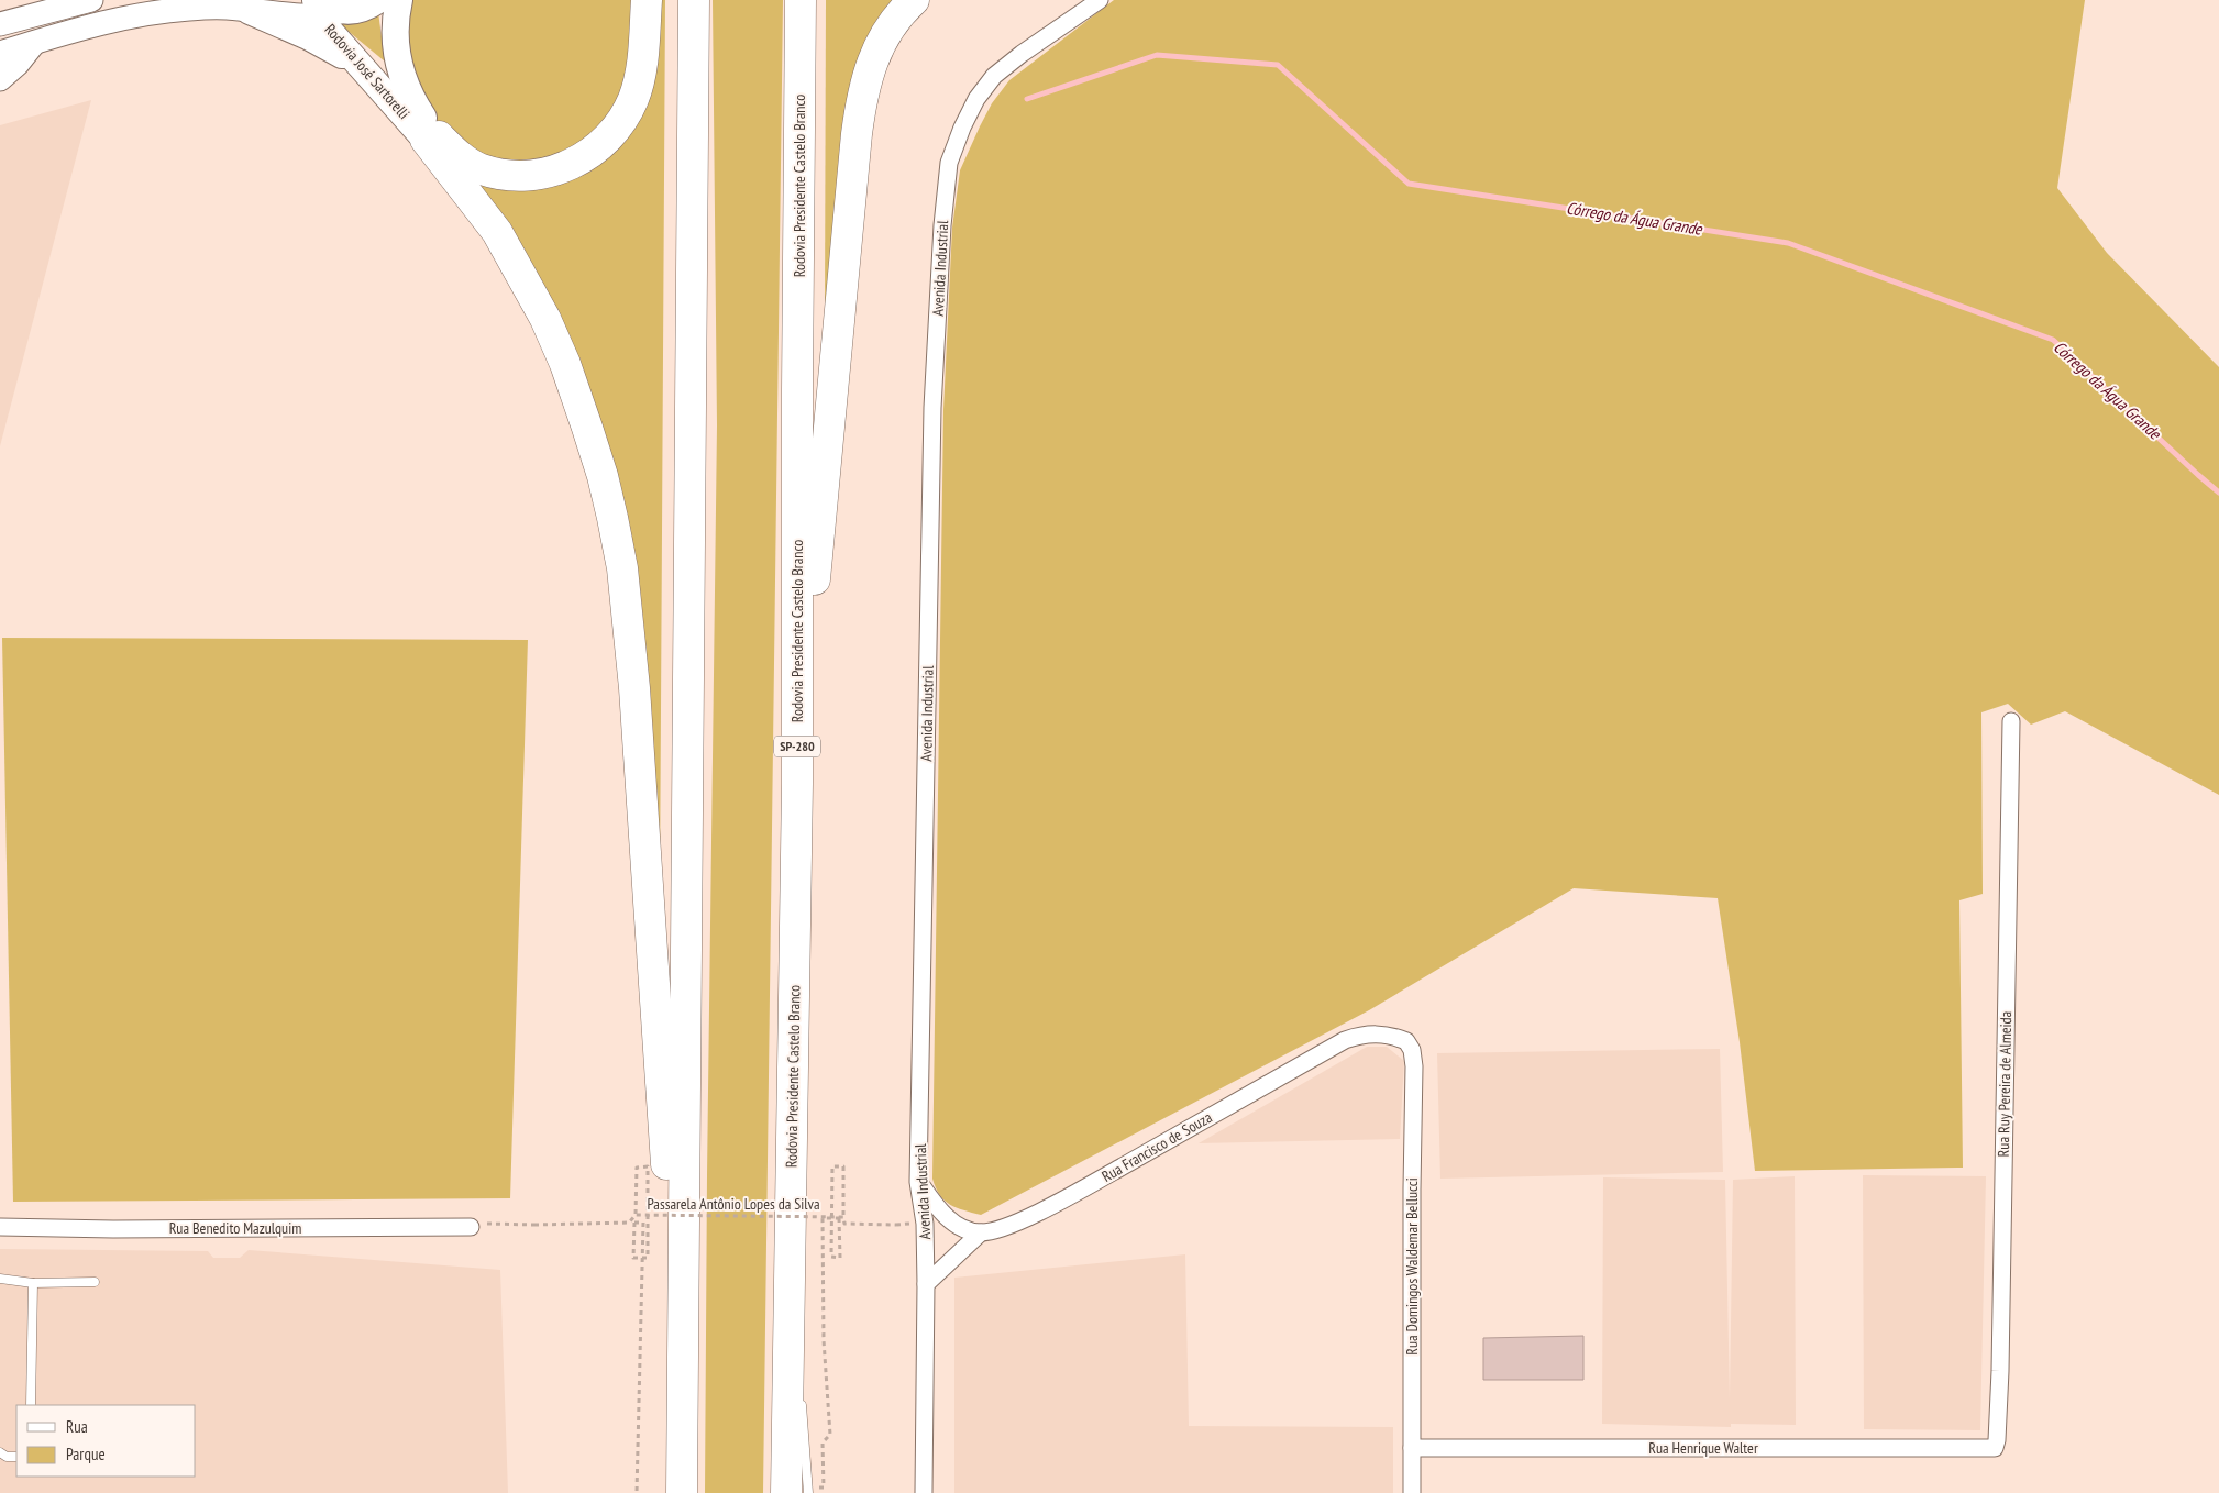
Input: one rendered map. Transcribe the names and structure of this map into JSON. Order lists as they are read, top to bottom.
{
  "streets": {
    "highway": ["Rodovia Presidente Castelo Branco", "SP-280"],
    "main road": ["Rodovia José Sartorelli"],
    "street": [
      "Avenida Industrial",
      "Rua Ruy Pereira de Almeida",
      "Rua Francisco de Souza",
      "Rua Benedito Mazulquim",
      "Rua Domingos Waldemar Bellucci",
      "Rua Henrique Walter"
    ],
    "path": ["Passarela Antônio Lopes da Silva"]
  },
  "crossings": [
    ["Rua Ruy Pereira de Almeida", "Rua Henrique Walter"],
    ["Rua Francisco de Souza", "Rua Domingos Waldemar Bellucci"],
    ["Passarela Antônio Lopes da Silva", "Rua Benedito Mazulquim"],
    ["Rua Domingos Waldemar Bellucci", "Rua Henrique Walter"]
  ],
  "water": ["Córrego da Água Grande"],
  "legend": ["Rua", "Parque"]
}
